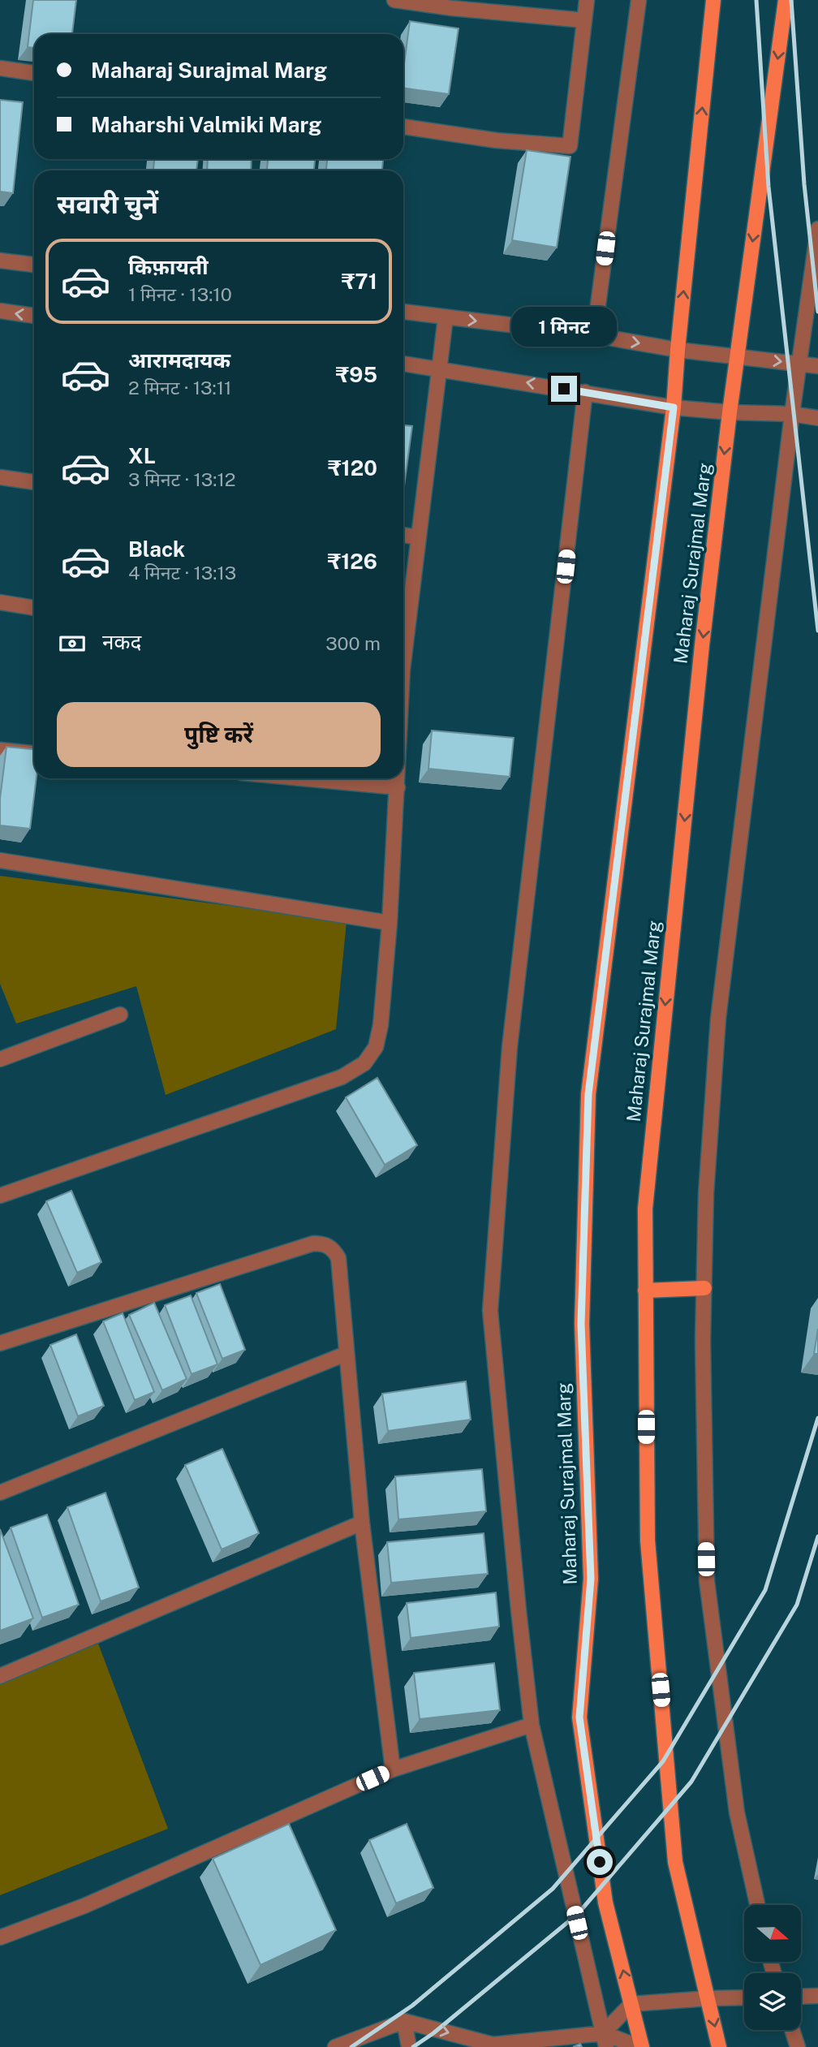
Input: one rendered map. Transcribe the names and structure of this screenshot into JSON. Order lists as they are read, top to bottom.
{
  "streets": {
    "main road": ["Maharaj Surajmal Marg"]
  },
  "north": "right",
  "page": {
    "banner": ["Maharaj Surajmal Marg", "Maharshi Valmiki Marg"],
    "heading": "सवारी चुनें",
    "list": [
      {
        "name": "किफ़ायती",
        "note": "1 मिनट · 13:10",
        "value": "₹71"
      },
      {
        "name": "आरामदायक",
        "note": "2 मिनट · 13:11",
        "value": "₹95"
      },
      {
        "name": "XL",
        "note": "3 मिनट · 13:12",
        "value": "₹120"
      },
      {
        "name": "Black",
        "note": "4 मिनट · 13:13",
        "value": "₹126"
      }
    ],
    "bubble": "1 मिनट",
    "pay": ["नकद", "300 m"],
    "buttons": "पुष्टि करें"
  }
}
